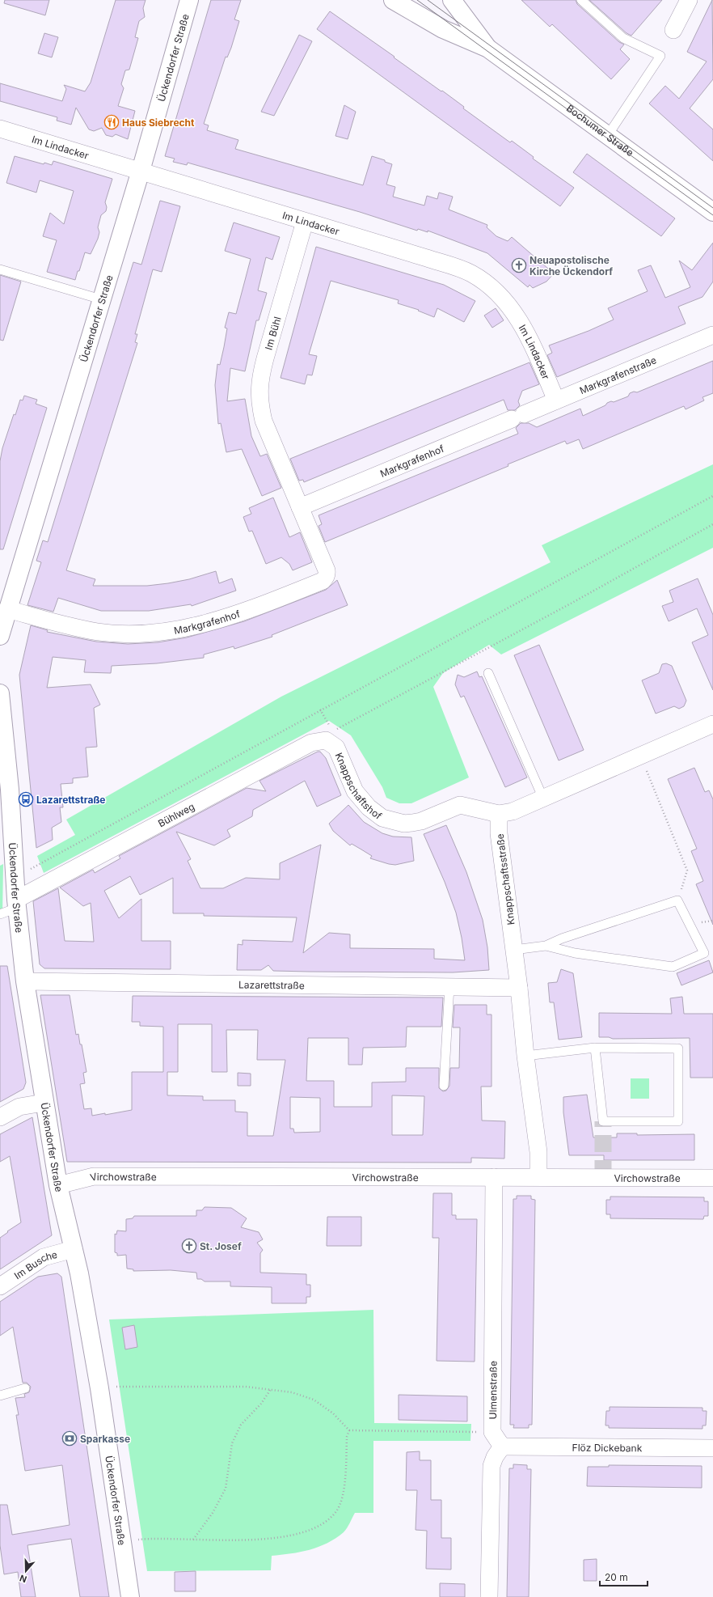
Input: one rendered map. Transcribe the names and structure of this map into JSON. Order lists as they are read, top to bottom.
{
  "streets": {
    "main road": ["Ückendorfer Straße", "Bochumer Straße"],
    "street": [
      "Im Lindacker",
      "Im Bühl",
      "Markgrafenstraße",
      "Markgrafenhof",
      "Knappschaftshof",
      "Bühlweg",
      "Knappschaftsstraße",
      "Lazarettstraße",
      "Virchowstraße",
      "Im Busche",
      "Ulmenstraße",
      "Flöz Dickebank"
    ]
  },
  "crossings": [
    ["Ückendorfer Straße", "Im Lindacker"],
    ["Ückendorfer Straße", "Markgrafenhof"],
    ["Ückendorfer Straße", "Bühlweg"],
    ["Ückendorfer Straße", "Lazarettstraße"],
    ["Ückendorfer Straße", "Virchowstraße"],
    ["Ückendorfer Straße", "Im Busche"],
    ["Im Lindacker", "Im Bühl"],
    ["Im Lindacker", "Markgrafenstraße"],
    ["Im Bühl", "Markgrafenhof"],
    ["Markgrafenstraße", "Markgrafenhof"],
    ["Knappschaftshof", "Bühlweg"],
    ["Knappschaftshof", "Knappschaftsstraße"],
    ["Knappschaftsstraße", "Lazarettstraße"],
    ["Knappschaftsstraße", "Virchowstraße"],
    ["Virchowstraße", "Ulmenstraße"],
    ["Ulmenstraße", "Flöz Dickebank"]
  ],
  "places": {
    "restaurant": ["Haus Siebrecht"],
    "church": ["Neuapostolische Kirche Ückendorf", "St. Josef"],
    "bus stop": ["Lazarettstraße"],
    "bank": ["Sparkasse"]
  },
  "scale_bar": "20 m",
  "north": "bottom"
}
